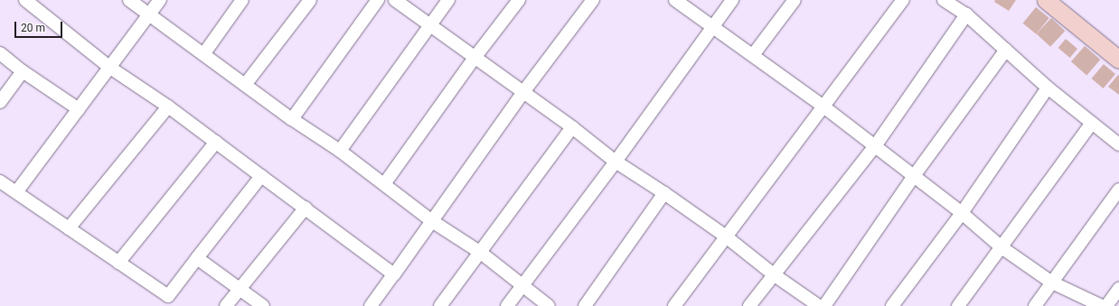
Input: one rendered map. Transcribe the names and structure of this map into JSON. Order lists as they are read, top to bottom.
{
  "scale_bar": "20 m"
}
